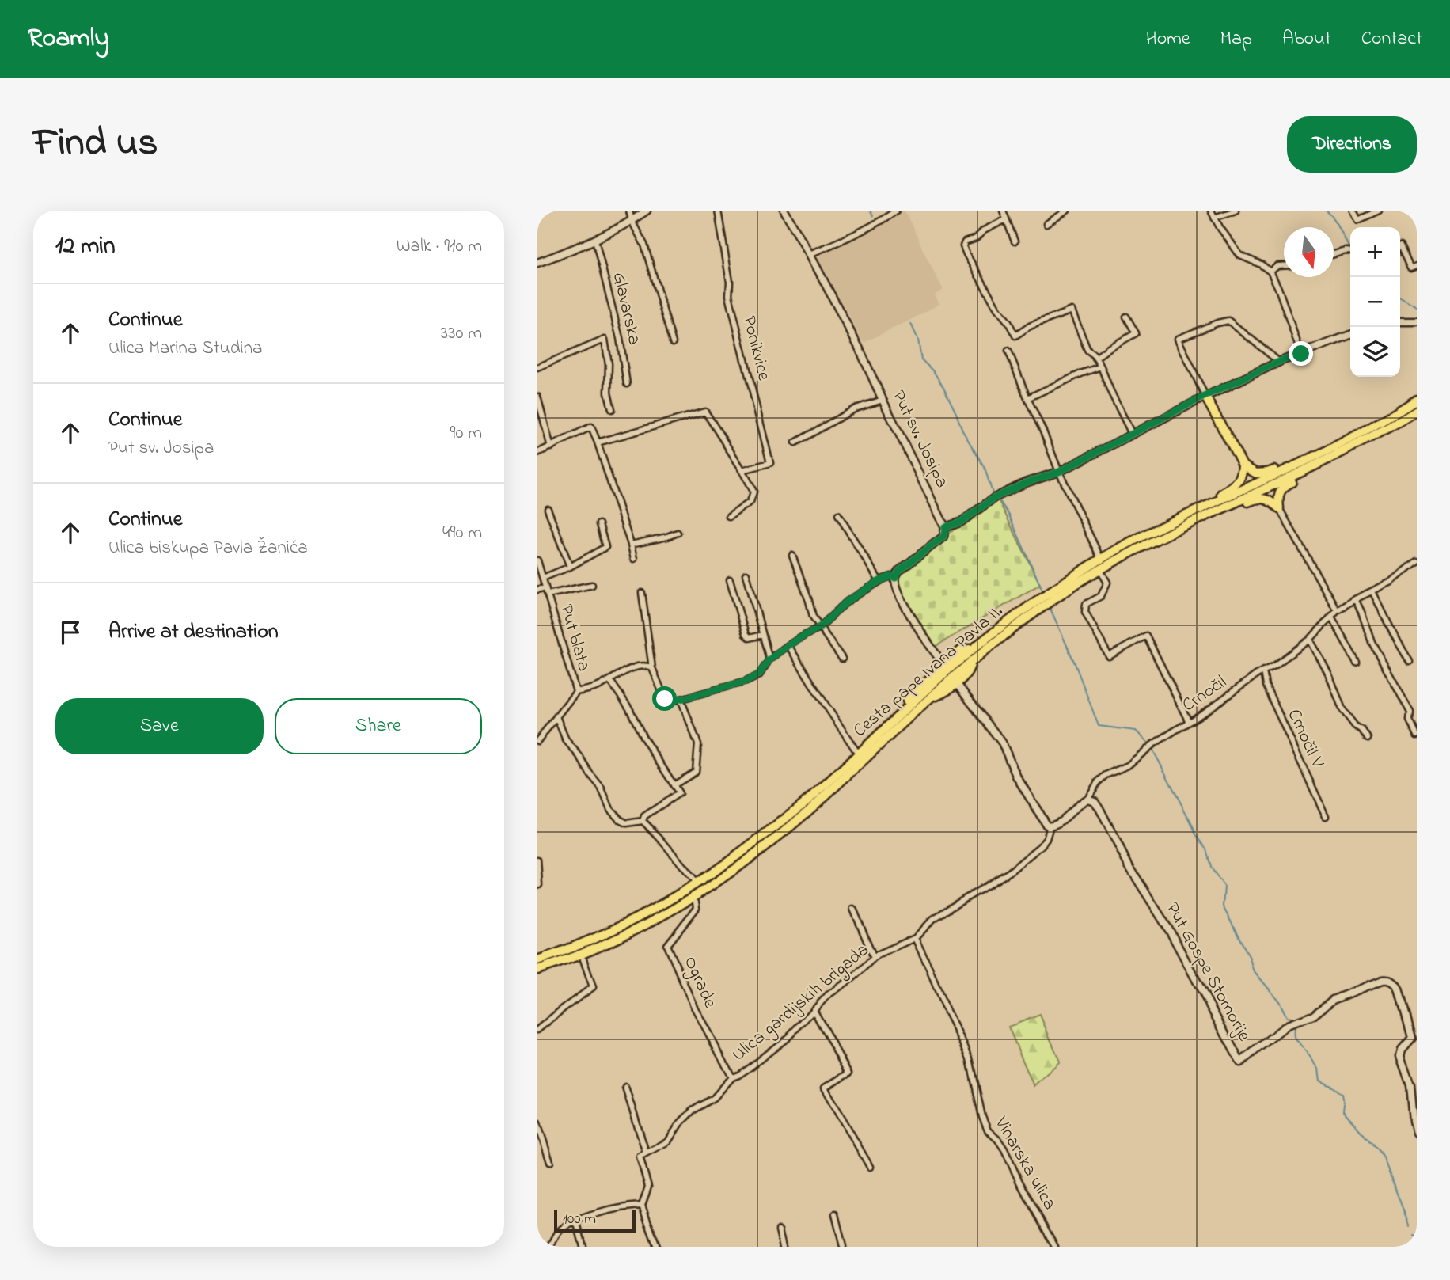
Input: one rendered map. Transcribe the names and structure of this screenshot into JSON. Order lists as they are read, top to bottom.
{
  "streets": {
    "main road": ["Cesta pape Ivana Pavla II."],
    "street": [
      "Glavarska",
      "Ponikvice",
      "Put sv. Josipa",
      "Put blata",
      "Crnočil",
      "Crnočil V",
      "Put Gospe Stomorije",
      "Ograde",
      "Ulica gardijskih brigada",
      "Vinarska ulica"
    ]
  },
  "crossings": [
    ["Crnočil", "Crnočil V"],
    ["Crnočil", "Put Gospe Stomorije"],
    ["Ograde", "Ulica gardijskih brigada"],
    ["Ulica gardijskih brigada", "Vinarska ulica"]
  ],
  "scale_bar": "100 m",
  "north": "bottom",
  "page": {
    "header": "Roamly",
    "nav": [
      "Home",
      "Map",
      "About",
      "Contact"
    ],
    "title": "Find us",
    "buttons": [
      "Directions",
      ["Save", "Share"]
    ],
    "heading": ["12 min", "Walk · 910 m"],
    "map_buttons": ["+", "−"],
    "list": [
      ["Continue", "Ulica Marina Studina", "330 m"],
      ["Continue", "Put sv. Josipa", "90 m"],
      ["Continue", "Ulica biskupa Pavla Žanića", "490 m"],
      "Arrive at destination"
    ],
    "scale": "100 m"
  }
}
